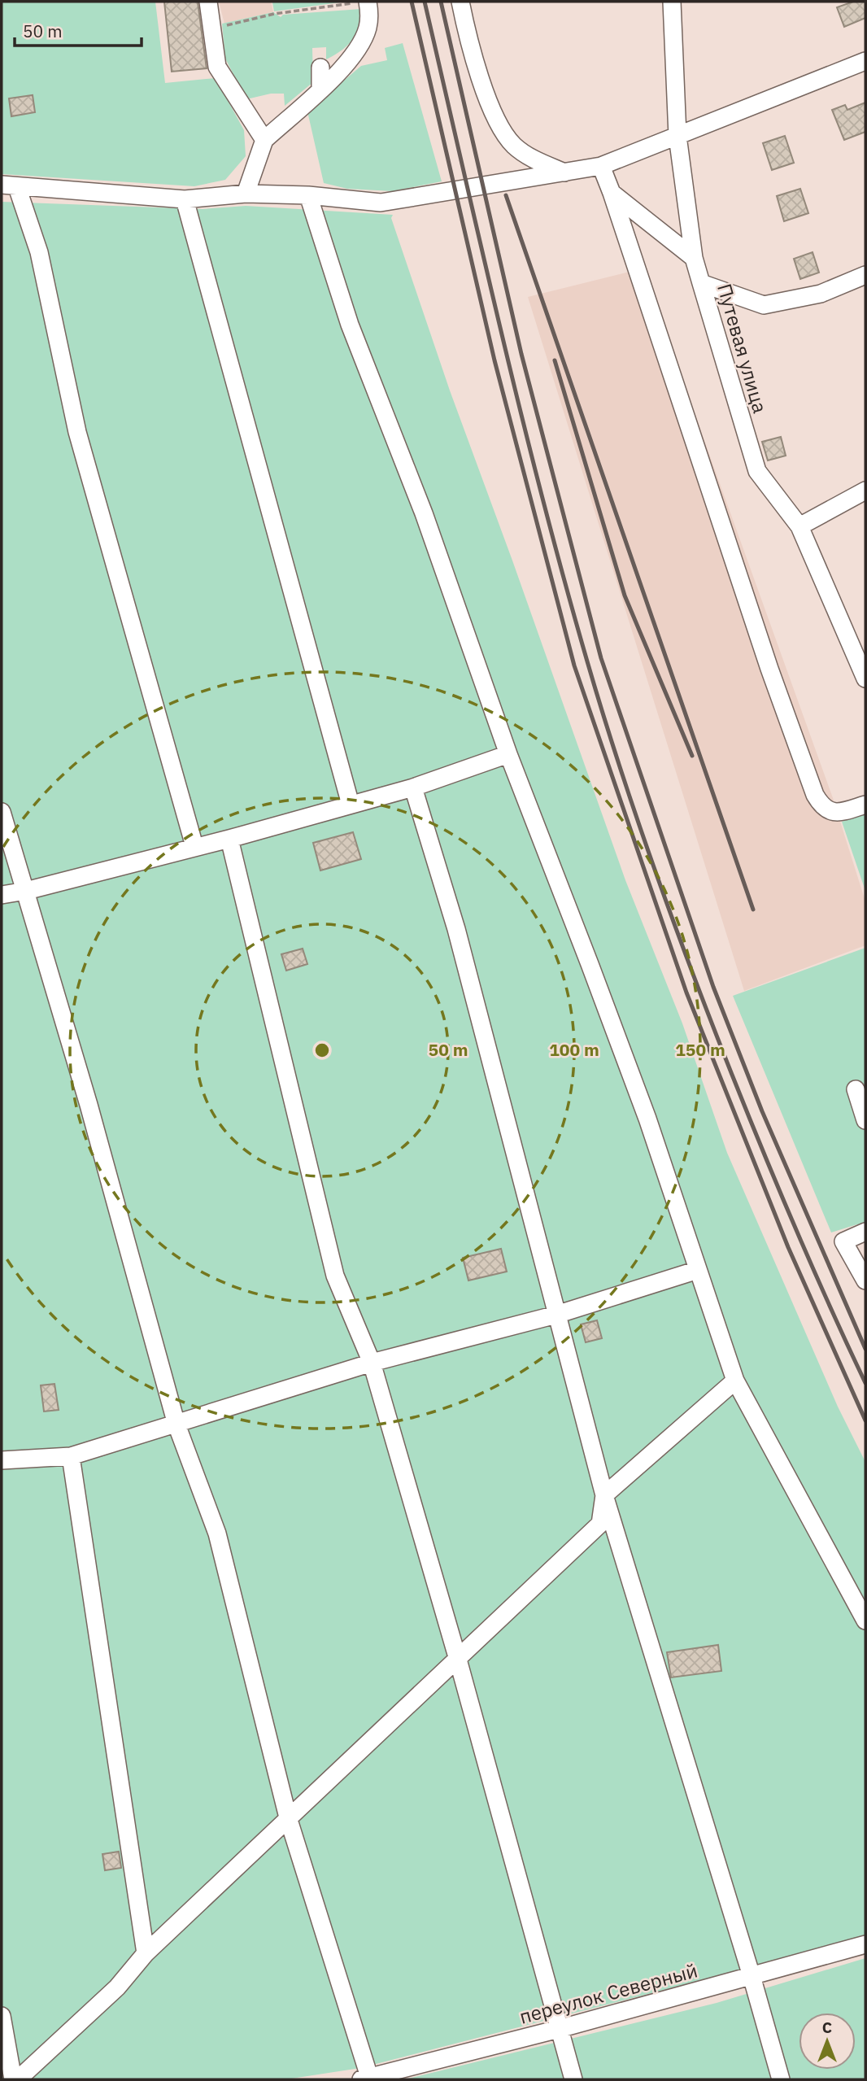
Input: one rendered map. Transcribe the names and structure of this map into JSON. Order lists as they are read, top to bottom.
{
  "streets": {
    "street": ["Путевая улица", "переулок Северный"]
  },
  "scale_bar": "50 m",
  "north": "top",
  "rings": ["50 m", "100 m", "150 m"]
}
